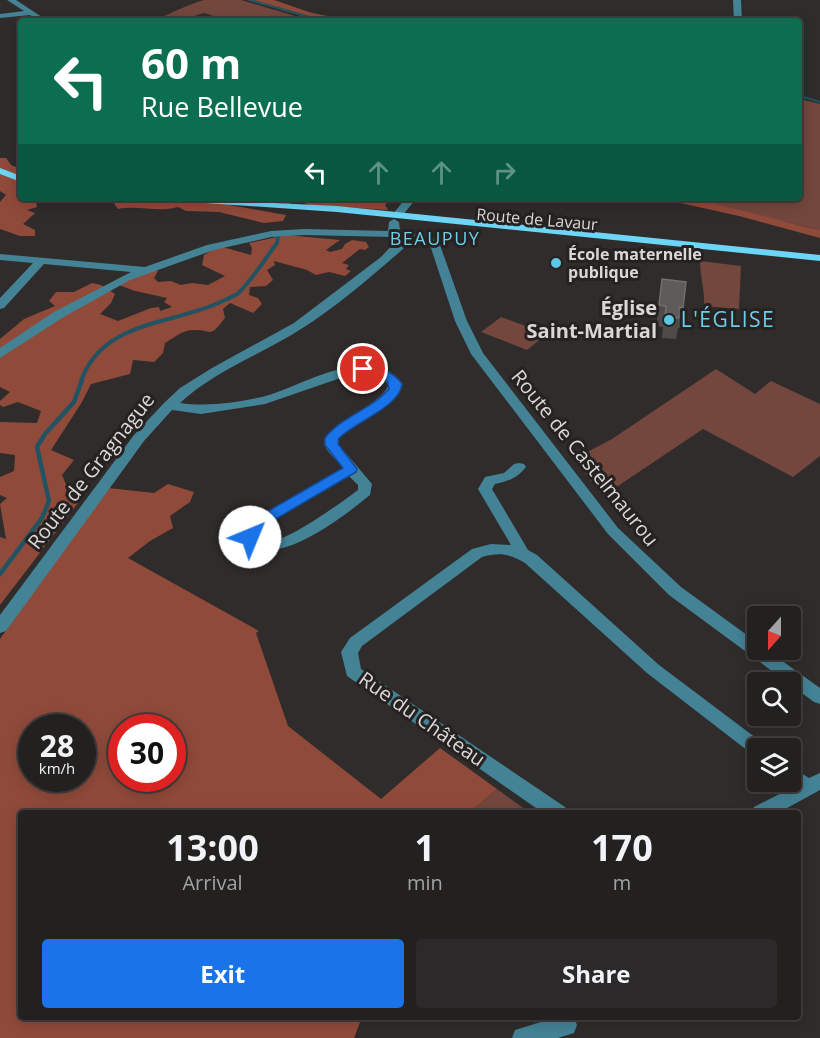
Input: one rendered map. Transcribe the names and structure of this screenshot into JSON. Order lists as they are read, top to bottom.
{
  "streets": {
    "main road": ["Route de Lavaur"],
    "street": ["Route de Castelmaurou", "Route de Gragnague", "Rue du Château"]
  },
  "crossings": [
    ["Route de Lavaur", "Route de Castelmaurou"],
    ["Route de Lavaur", "Route de Gragnague"],
    ["Route de Castelmaurou", "Route de Gragnague"]
  ],
  "districts": ["BEAUPUY", "L'ÉGLISE"],
  "places": ["École maternelle publique", "Église Saint-Martial"],
  "north": "bottom",
  "page": {
    "turn": ["60 m", "Rue Bellevue"],
    "speed": "28 km/h",
    "limit": "30",
    "eta": [
      "13:00",
      "Arrival",
      "1",
      "min",
      "170",
      "m"
    ],
    "buttons": ["Exit", "Share"]
  }
}
